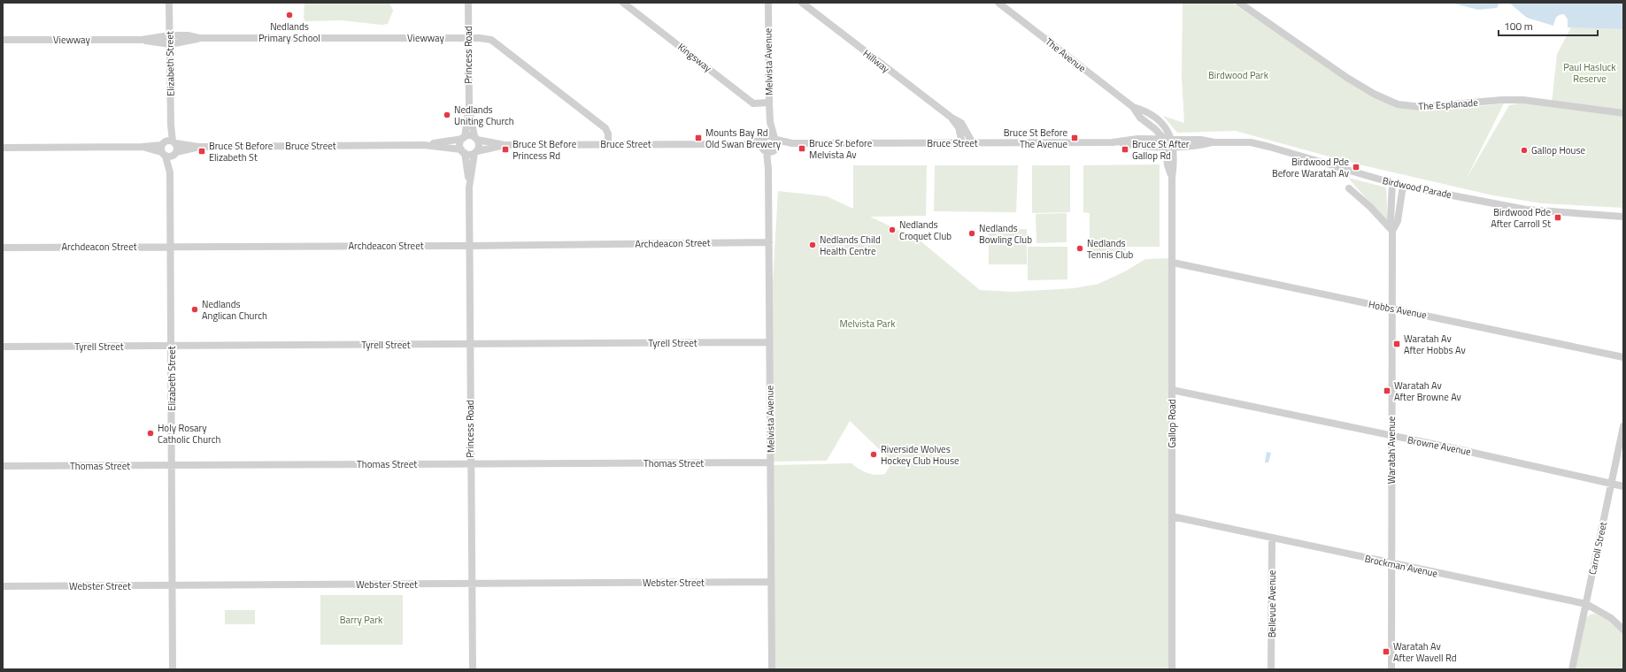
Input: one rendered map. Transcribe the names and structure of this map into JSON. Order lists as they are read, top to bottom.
{
  "streets": {
    "street": [
      "Viewway",
      "Princess Road",
      "The Avenue",
      "Kingsway",
      "Hillway",
      "Melvista Avenue",
      "Elizabeth Street",
      "The Esplanade",
      "Bruce Street",
      "Birdwood Parade",
      "Archdeacon Street",
      "Hobbs Avenue",
      "Tyrell Street",
      "Gallop Road",
      "Browne Avenue",
      "Waratah Avenue",
      "Thomas Street",
      "Carroll Street",
      "Brockman Avenue",
      "Webster Street",
      "Bellevue Avenue"
    ]
  },
  "crossings": [
    ["Viewway", "Princess Road"],
    ["Viewway", "Elizabeth Street"],
    ["Viewway", "Bruce Street"],
    ["Princess Road", "Bruce Street"],
    ["Princess Road", "Archdeacon Street"],
    ["Princess Road", "Tyrell Street"],
    ["Princess Road", "Thomas Street"],
    ["Princess Road", "Webster Street"],
    ["The Avenue", "Bruce Street"],
    ["The Avenue", "Birdwood Parade"],
    ["The Avenue", "Gallop Road"],
    ["Kingsway", "Melvista Avenue"],
    ["Hillway", "Bruce Street"],
    ["Melvista Avenue", "Bruce Street"],
    ["Melvista Avenue", "Archdeacon Street"],
    ["Melvista Avenue", "Tyrell Street"],
    ["Melvista Avenue", "Thomas Street"],
    ["Melvista Avenue", "Webster Street"],
    ["Elizabeth Street", "Bruce Street"],
    ["Elizabeth Street", "Archdeacon Street"],
    ["Elizabeth Street", "Tyrell Street"],
    ["Elizabeth Street", "Thomas Street"],
    ["Elizabeth Street", "Webster Street"],
    ["Bruce Street", "Birdwood Parade"],
    ["Bruce Street", "Gallop Road"],
    ["Birdwood Parade", "Gallop Road"],
    ["Birdwood Parade", "Waratah Avenue"],
    ["Hobbs Avenue", "Gallop Road"],
    ["Hobbs Avenue", "Waratah Avenue"],
    ["Gallop Road", "Browne Avenue"],
    ["Gallop Road", "Brockman Avenue"],
    ["Browne Avenue", "Waratah Avenue"],
    ["Browne Avenue", "Carroll Street"],
    ["Waratah Avenue", "Brockman Avenue"],
    ["Carroll Street", "Brockman Avenue"],
    ["Brockman Avenue", "Bellevue Avenue"]
  ],
  "parks": [
    "Paul Hasluck Reserve",
    "Birdwood Park",
    "Melvista Park",
    "Barry Park"
  ],
  "places": {
    "other": [
      "Nedlands Primary School",
      "Nedlands Uniting Church",
      "Gallop House",
      "Nedlands Croquet Club",
      "Nedlands Bowling Club",
      "Nedlands Child Health Centre",
      "Nedlands Tennis Club",
      "Nedlands Anglican Church",
      "Holy Rosary Catholic Church",
      "Riverside Wolves Hockey Club House"
    ],
    "transit": [
      "Mounts Bay Rd Old Swan Brewery",
      "Bruce St Before The Avenue",
      "Bruce Sr before Melvista Av",
      "Bruce St Before Princess Rd",
      "Bruce St After Gallop Rd",
      "Bruce St Before Elizabeth St",
      "Birdwood Pde Before Waratah Av",
      "Birdwood Pde After Carroll St",
      "Waratah Av After Hobbs Av",
      "Waratah Av After Browne Av",
      "Waratah Av After Wavell Rd"
    ]
  },
  "scale_bar": "100 m"
}
